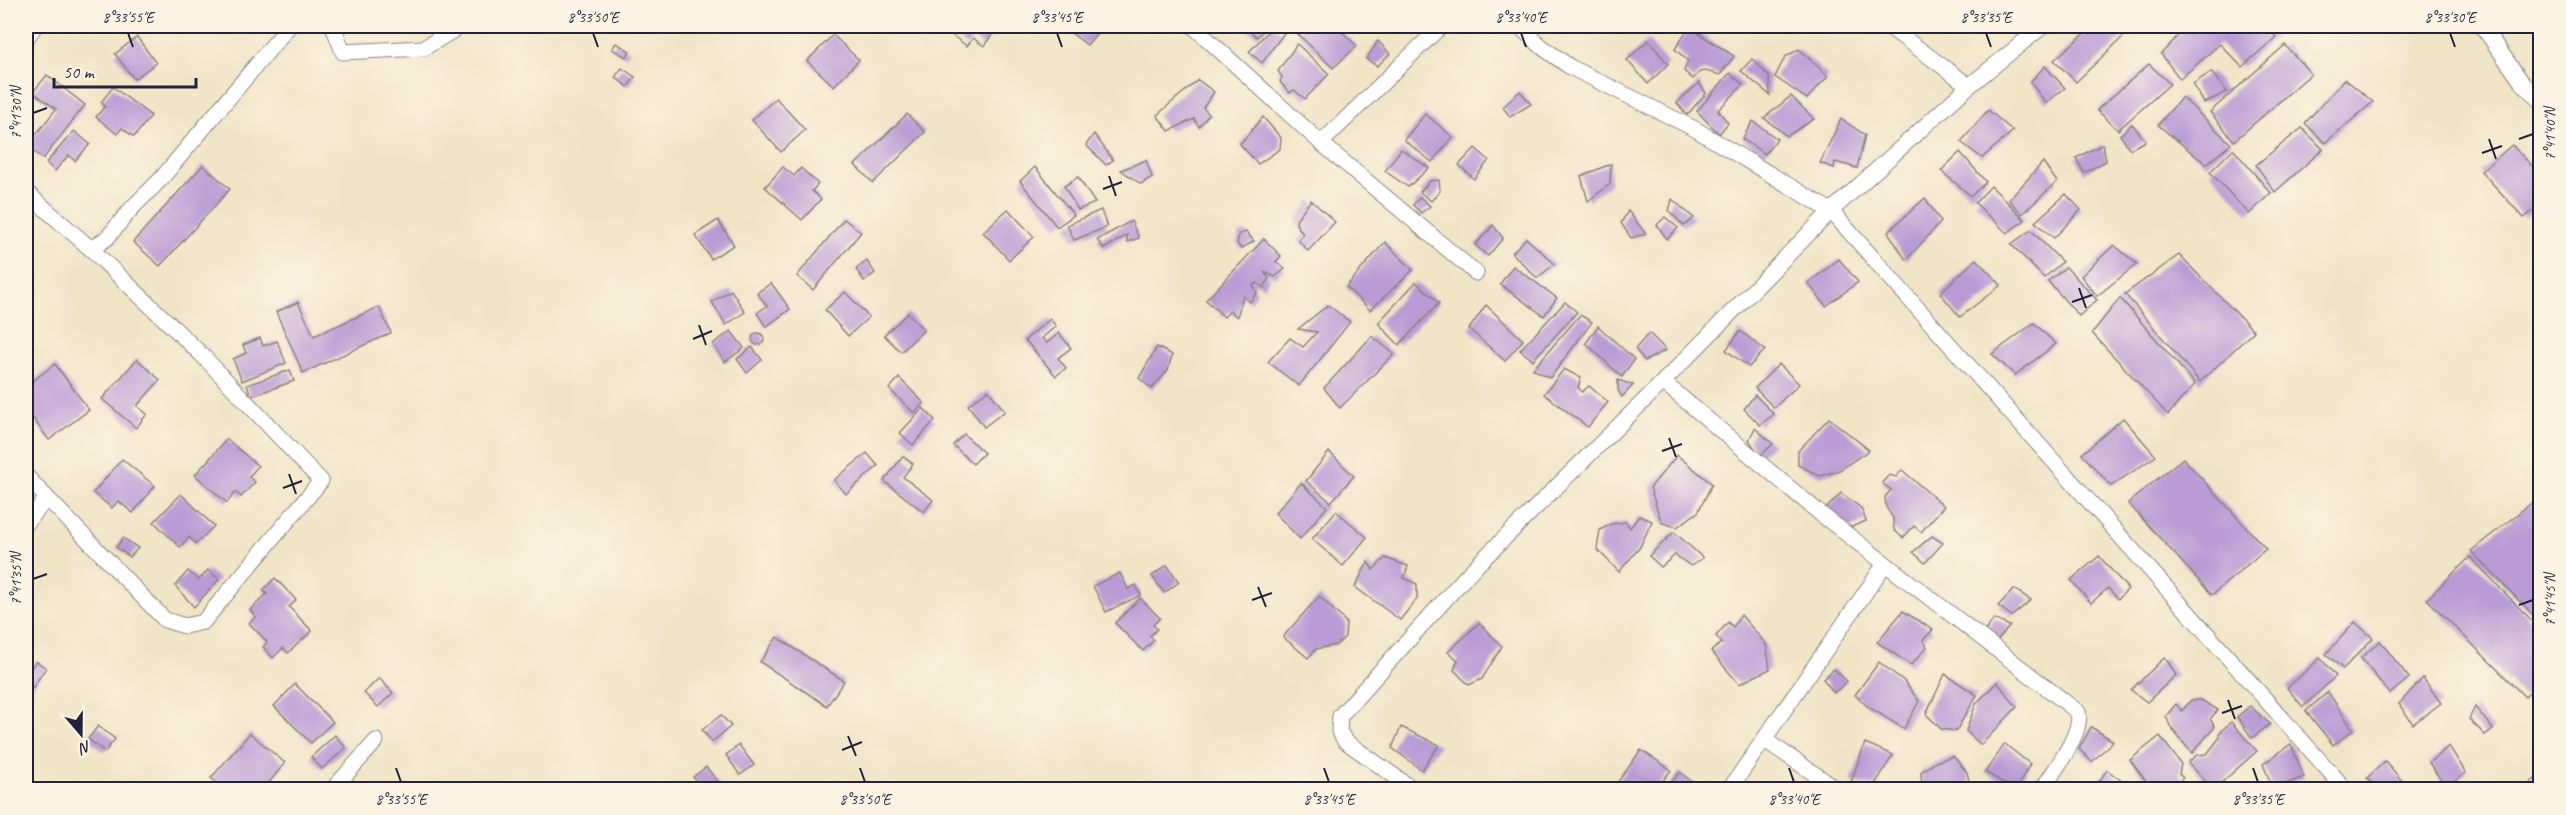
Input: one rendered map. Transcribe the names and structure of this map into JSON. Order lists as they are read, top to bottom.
{
  "scale_bar": "50 m",
  "north": "bottom",
  "coordinates": [
    "8°33'55\"E",
    "8°33'50\"E",
    "8°33'45\"E",
    "8°33'40\"E",
    "8°33'35\"E",
    "8°33'30\"E",
    "7°41'30\"N",
    "7°41'40\"N",
    "7°41'35\"N",
    "7°41'45\"N"
  ]
}
